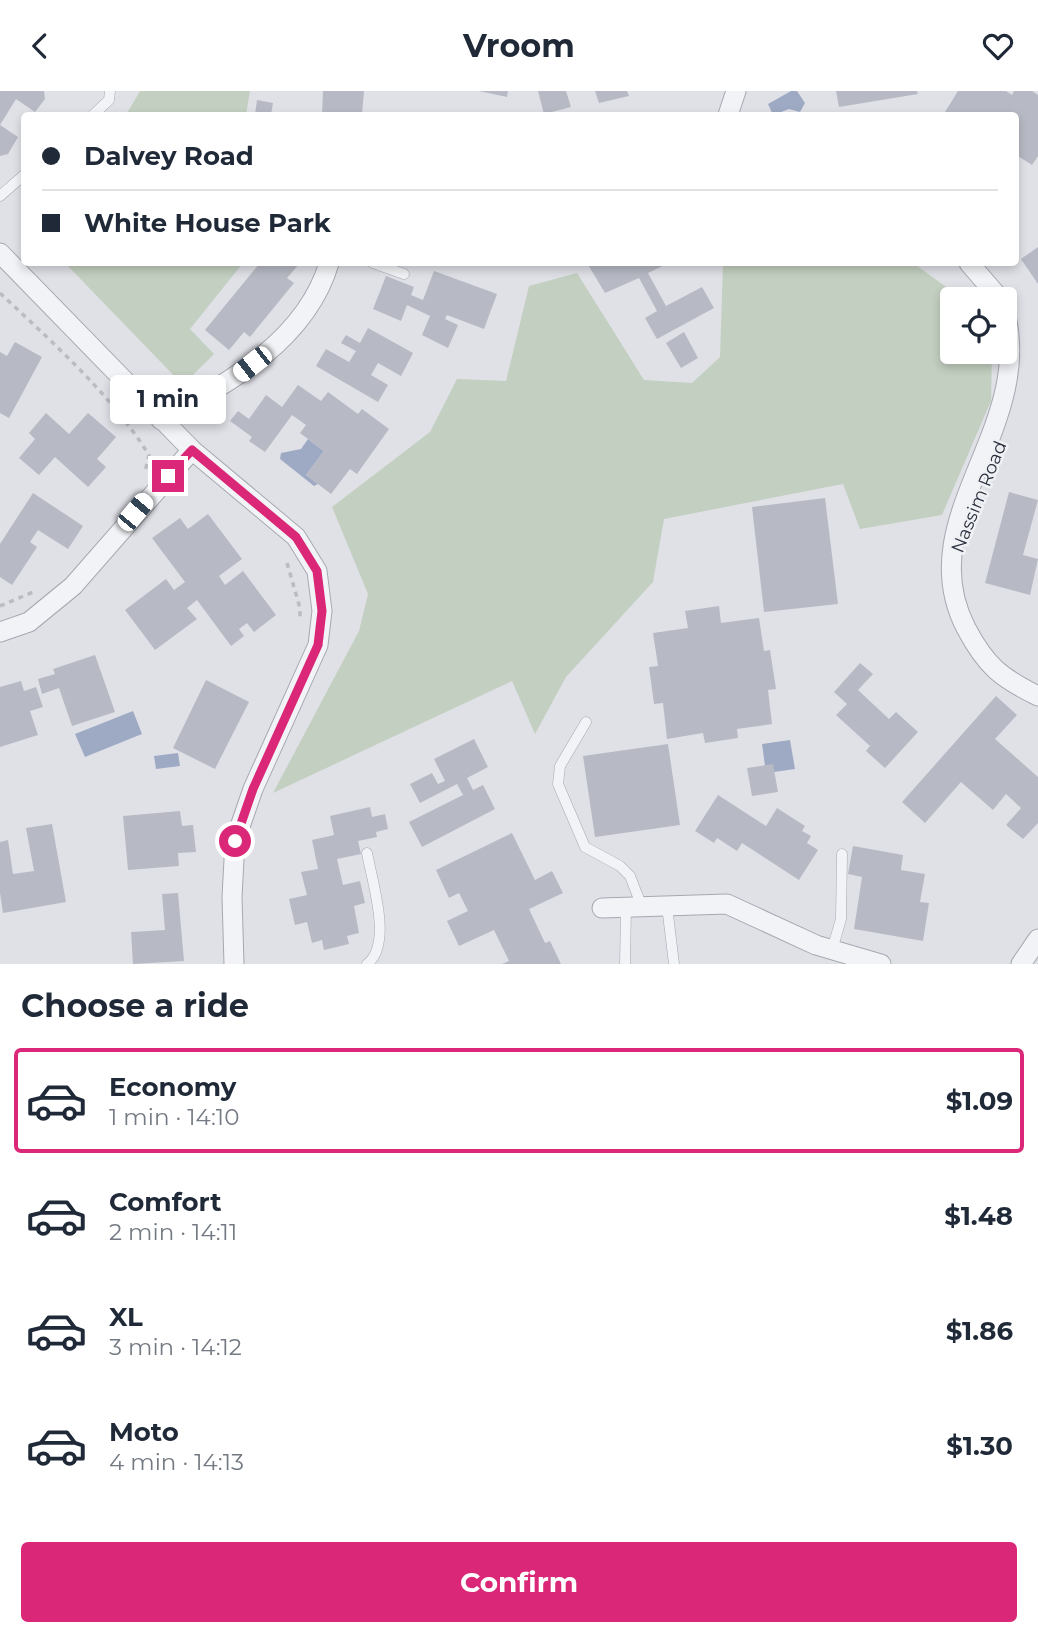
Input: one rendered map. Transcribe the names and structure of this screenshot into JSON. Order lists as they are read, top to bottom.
{
  "streets": {
    "street": ["Nassim Road"]
  },
  "page": {
    "header": "Vroom",
    "banner": ["Dalvey Road", "White House Park"],
    "bubble": "1 min",
    "heading": "Choose a ride",
    "list": [
      {
        "name": "Economy",
        "note": "1 min · 14:10",
        "value": "$1.09"
      },
      {
        "name": "Comfort",
        "note": "2 min · 14:11",
        "value": "$1.48"
      },
      {
        "name": "XL",
        "note": "3 min · 14:12",
        "value": "$1.86"
      },
      {
        "name": "Moto",
        "note": "4 min · 14:13",
        "value": "$1.30"
      }
    ],
    "buttons": "Confirm"
  }
}
